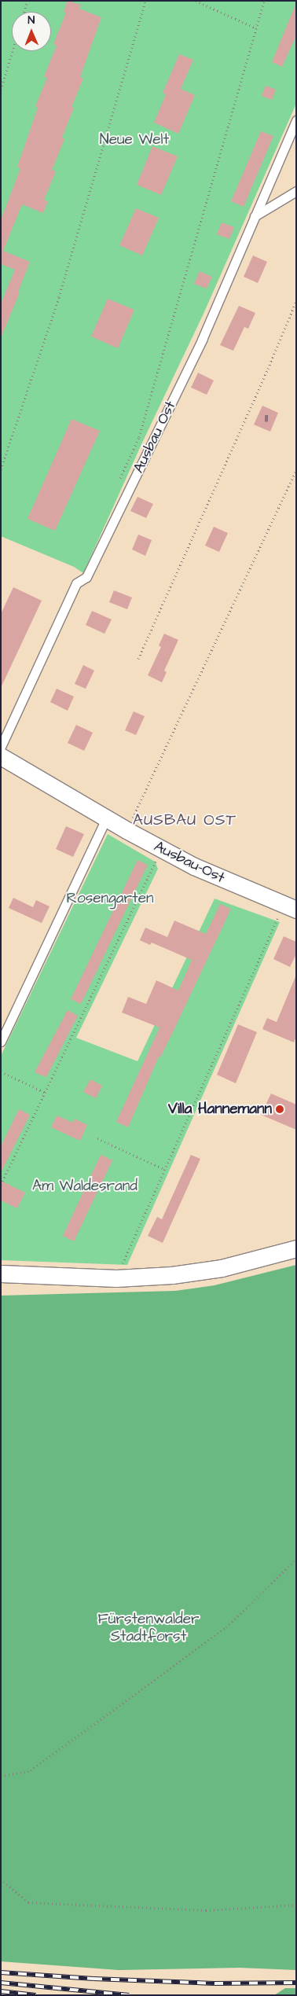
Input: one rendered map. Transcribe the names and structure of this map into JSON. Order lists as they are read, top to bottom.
{
  "streets": {
    "street": ["Ausbau-Ost"],
    "lane": ["Ausbau Ost"]
  },
  "crossings": [
    ["Ausbau Ost", "Ausbau-Ost"]
  ],
  "districts": ["AUSBAU OST"],
  "parks": [
    "Neue Welt",
    "Rosengarten",
    "Am Waldesrand",
    "Fürstenwalder Stadtforst"
  ],
  "places": ["Villa Hannemann"],
  "house_numbers": ["11"],
  "north": "top"
}
